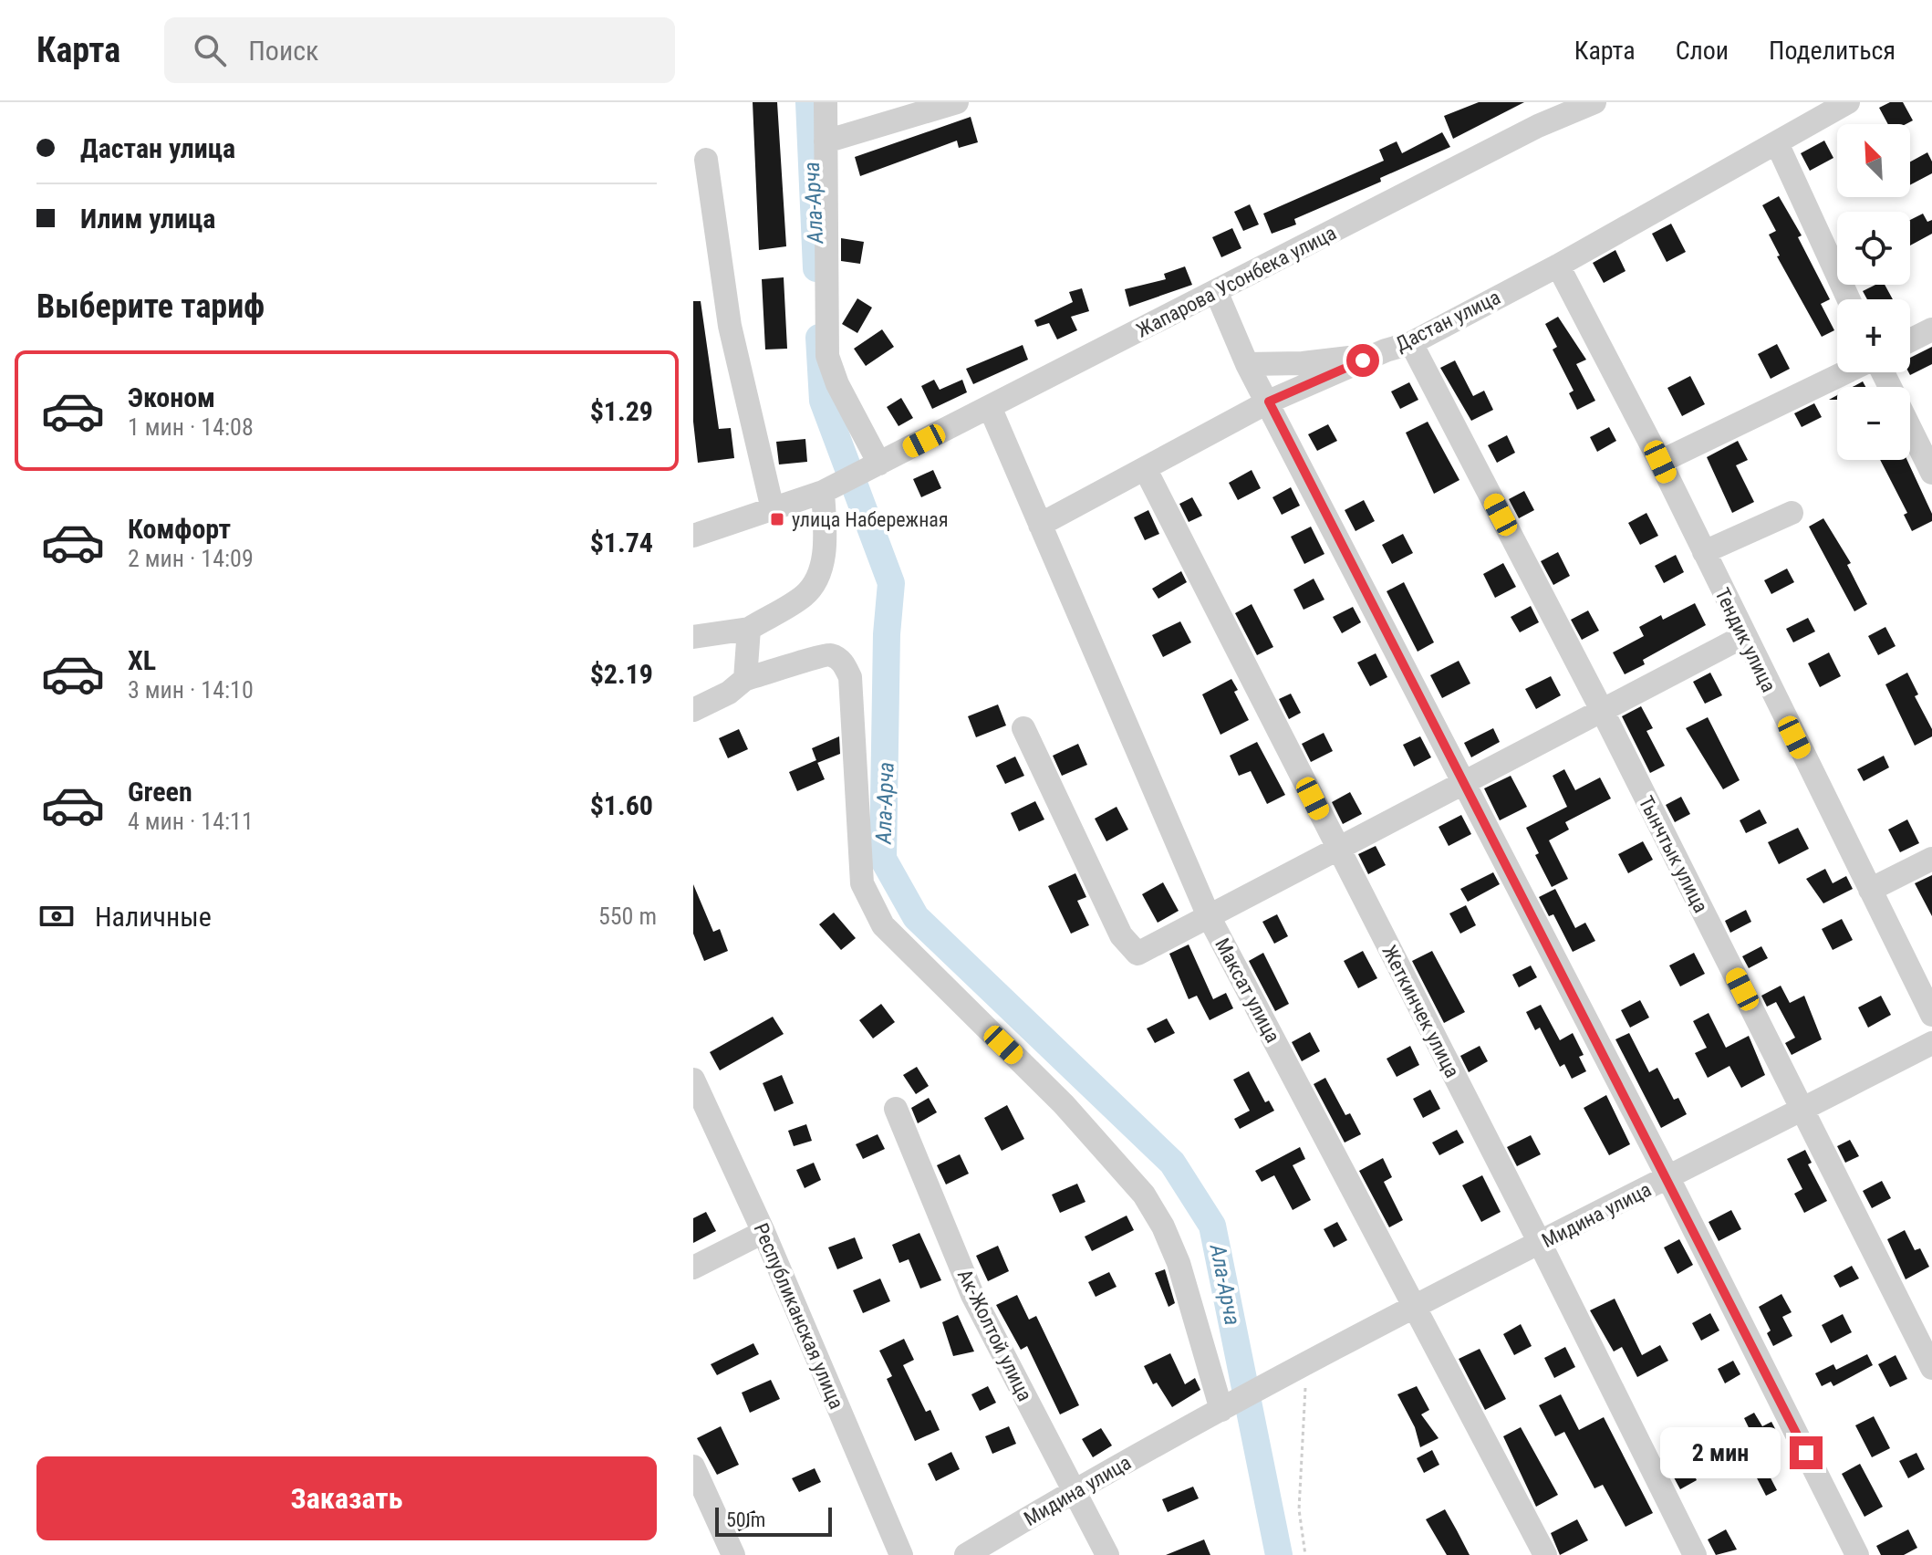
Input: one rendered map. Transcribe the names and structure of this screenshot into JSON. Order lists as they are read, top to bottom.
{
  "streets": {
    "street": [
      "Жапарова Усонбека улица",
      "Дастан улица",
      "Тендик улица",
      "Тынчтык улица",
      "Максат улица",
      "Жеткинчек улица",
      "Мидина улица",
      "Республиканская улица",
      "Ак-Жолтой улица"
    ]
  },
  "crossings": [
    ["Жапарова Усонбека улица", "Максат улица"],
    ["Дастан улица", "Тендик улица"],
    ["Дастан улица", "Тынчтык улица"],
    ["Дастан улица", "Максат улица"],
    ["Дастан улица", "Жеткинчек улица"],
    ["Тынчтык улица", "Мидина улица"],
    ["Максат улица", "Мидина улица"],
    ["Жеткинчек улица", "Мидина улица"],
    ["Мидина улица", "Ак-Жолтой улица"]
  ],
  "water": ["Ала-Арча"],
  "places": {
    "transit": ["улица Набережная"]
  },
  "scale_bar": "50 m",
  "north": "top left",
  "page": {
    "header": "Карта",
    "search": "Поиск",
    "nav": ["Карта", "Слои", "Поделиться"],
    "banner": ["Дастан улица", "Илим улица"],
    "map_buttons": ["+", "−"],
    "heading": "Выберите тариф",
    "list": [
      {
        "name": "Эконом",
        "note": "1 мин · 14:08",
        "value": "$1.29"
      },
      {
        "name": "Комфорт",
        "note": "2 мин · 14:09",
        "value": "$1.74"
      },
      {
        "name": "XL",
        "note": "3 мин · 14:10",
        "value": "$2.19"
      },
      {
        "name": "Green",
        "note": "4 мин · 14:11",
        "value": "$1.60"
      }
    ],
    "pay": ["Наличные", "550 m"],
    "bubble": "2 мин",
    "buttons": "Заказать",
    "scale": "50 m"
  }
}
